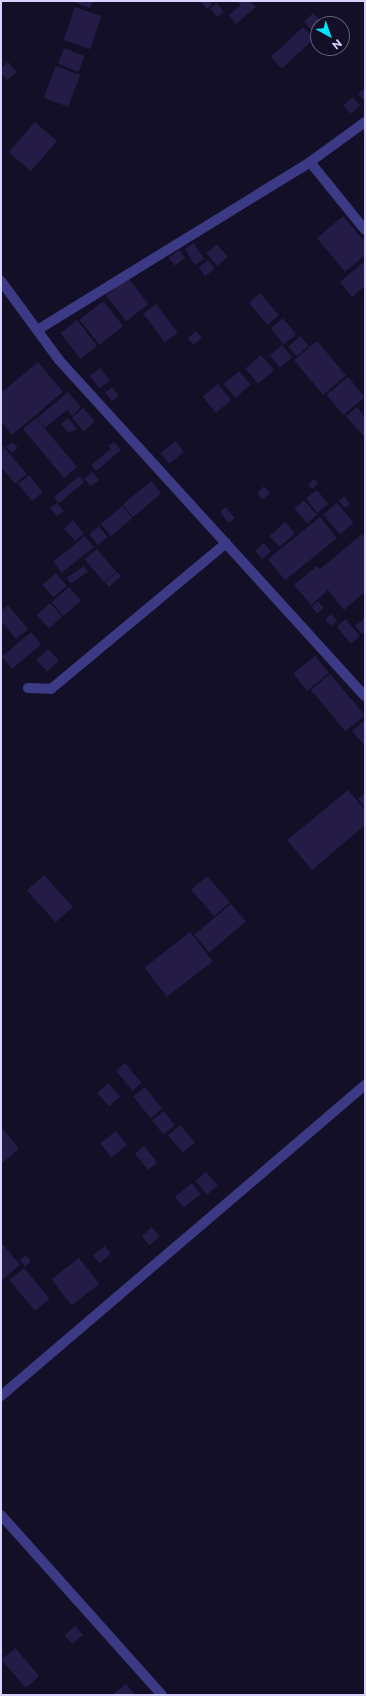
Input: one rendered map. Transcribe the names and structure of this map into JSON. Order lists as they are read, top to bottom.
{
  "north": "bottom right"
}
